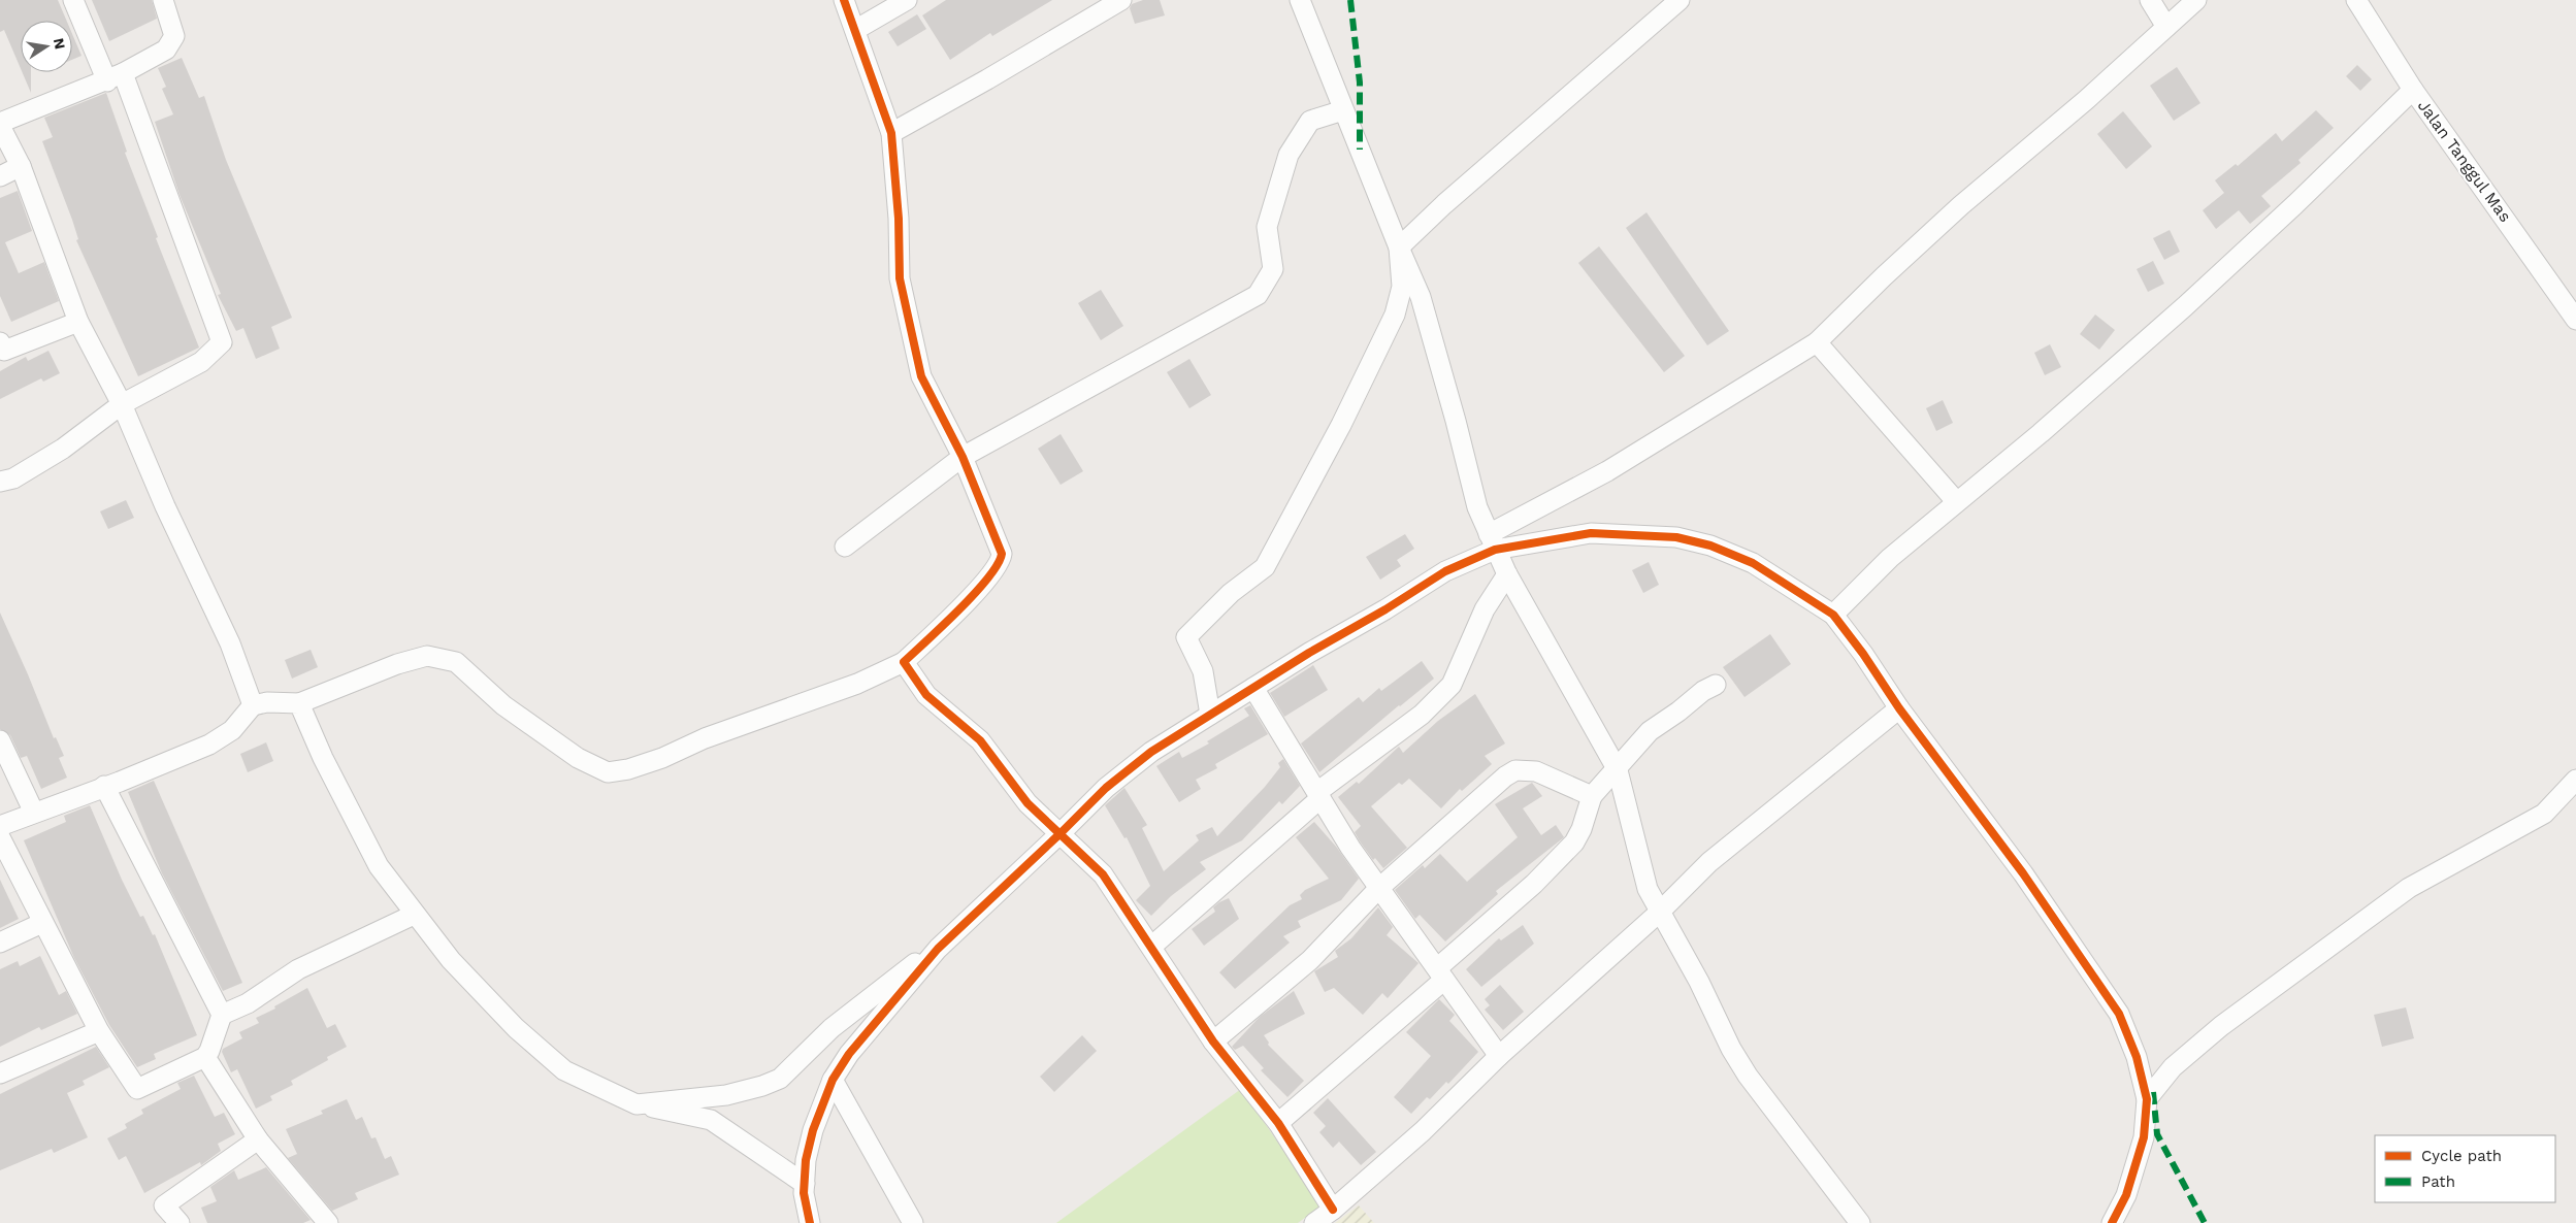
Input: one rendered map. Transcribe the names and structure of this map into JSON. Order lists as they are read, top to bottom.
{
  "streets": {
    "street": ["Jalan Tanggul Mas"]
  },
  "legend": ["Cycle path", "Path"],
  "north": "right"
}
